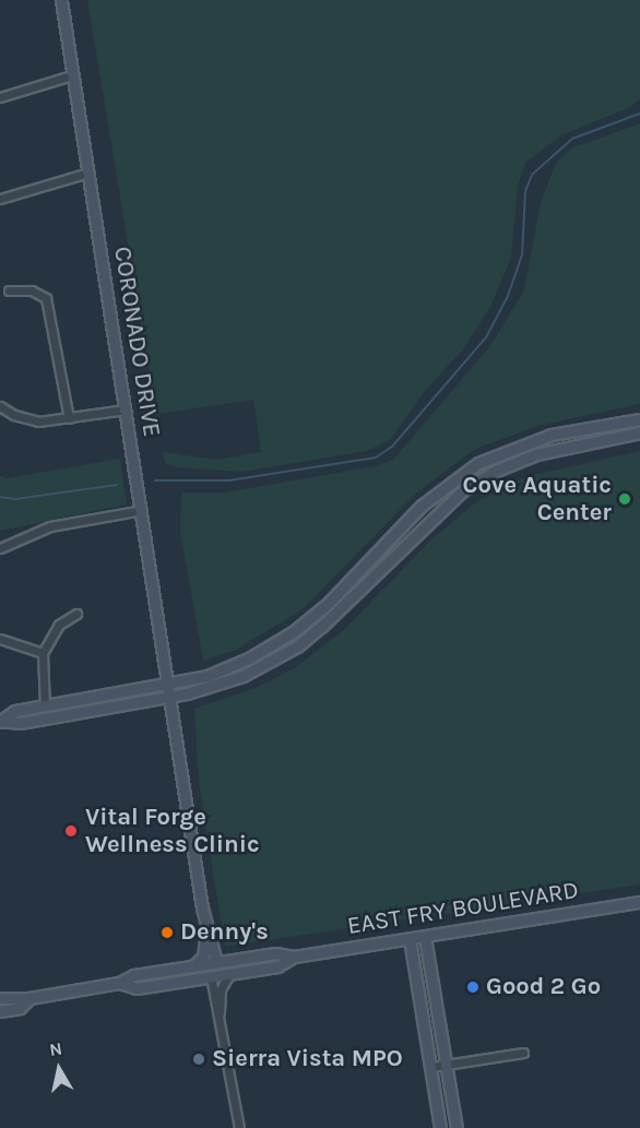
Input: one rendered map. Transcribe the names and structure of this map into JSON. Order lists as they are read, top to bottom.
{
  "streets": {
    "street": ["CORONADO DRIVE", "EAST FRY BOULEVARD"]
  },
  "places": [
    "Cove Aquatic Center",
    "Vital Forge Wellness Clinic",
    "Denny's",
    "Good 2 Go",
    "Sierra Vista MPO"
  ],
  "north": "top"
}
